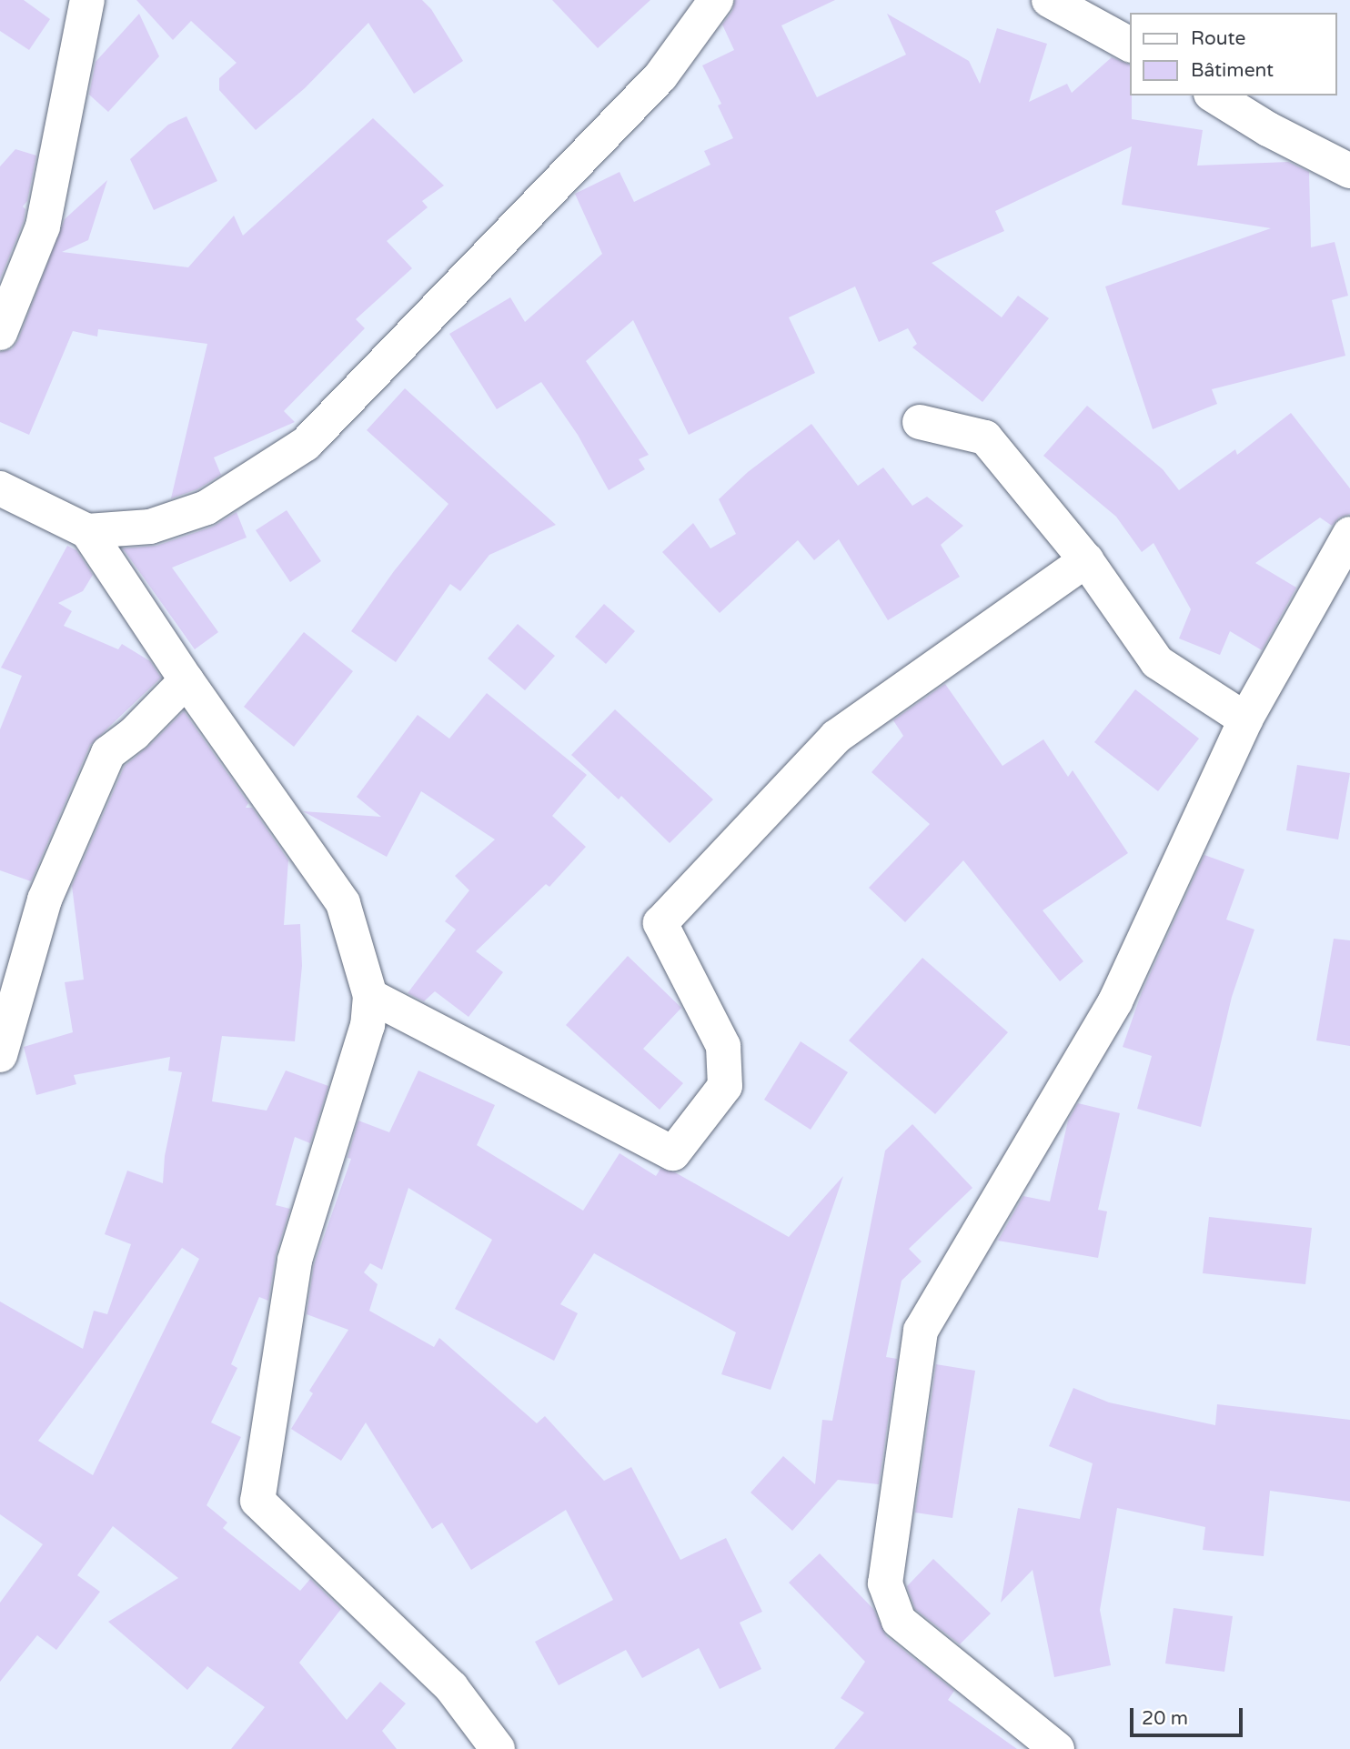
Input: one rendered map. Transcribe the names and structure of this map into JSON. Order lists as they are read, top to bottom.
{
  "legend": ["Route", "Bâtiment"],
  "scale_bar": "20 m"
}
